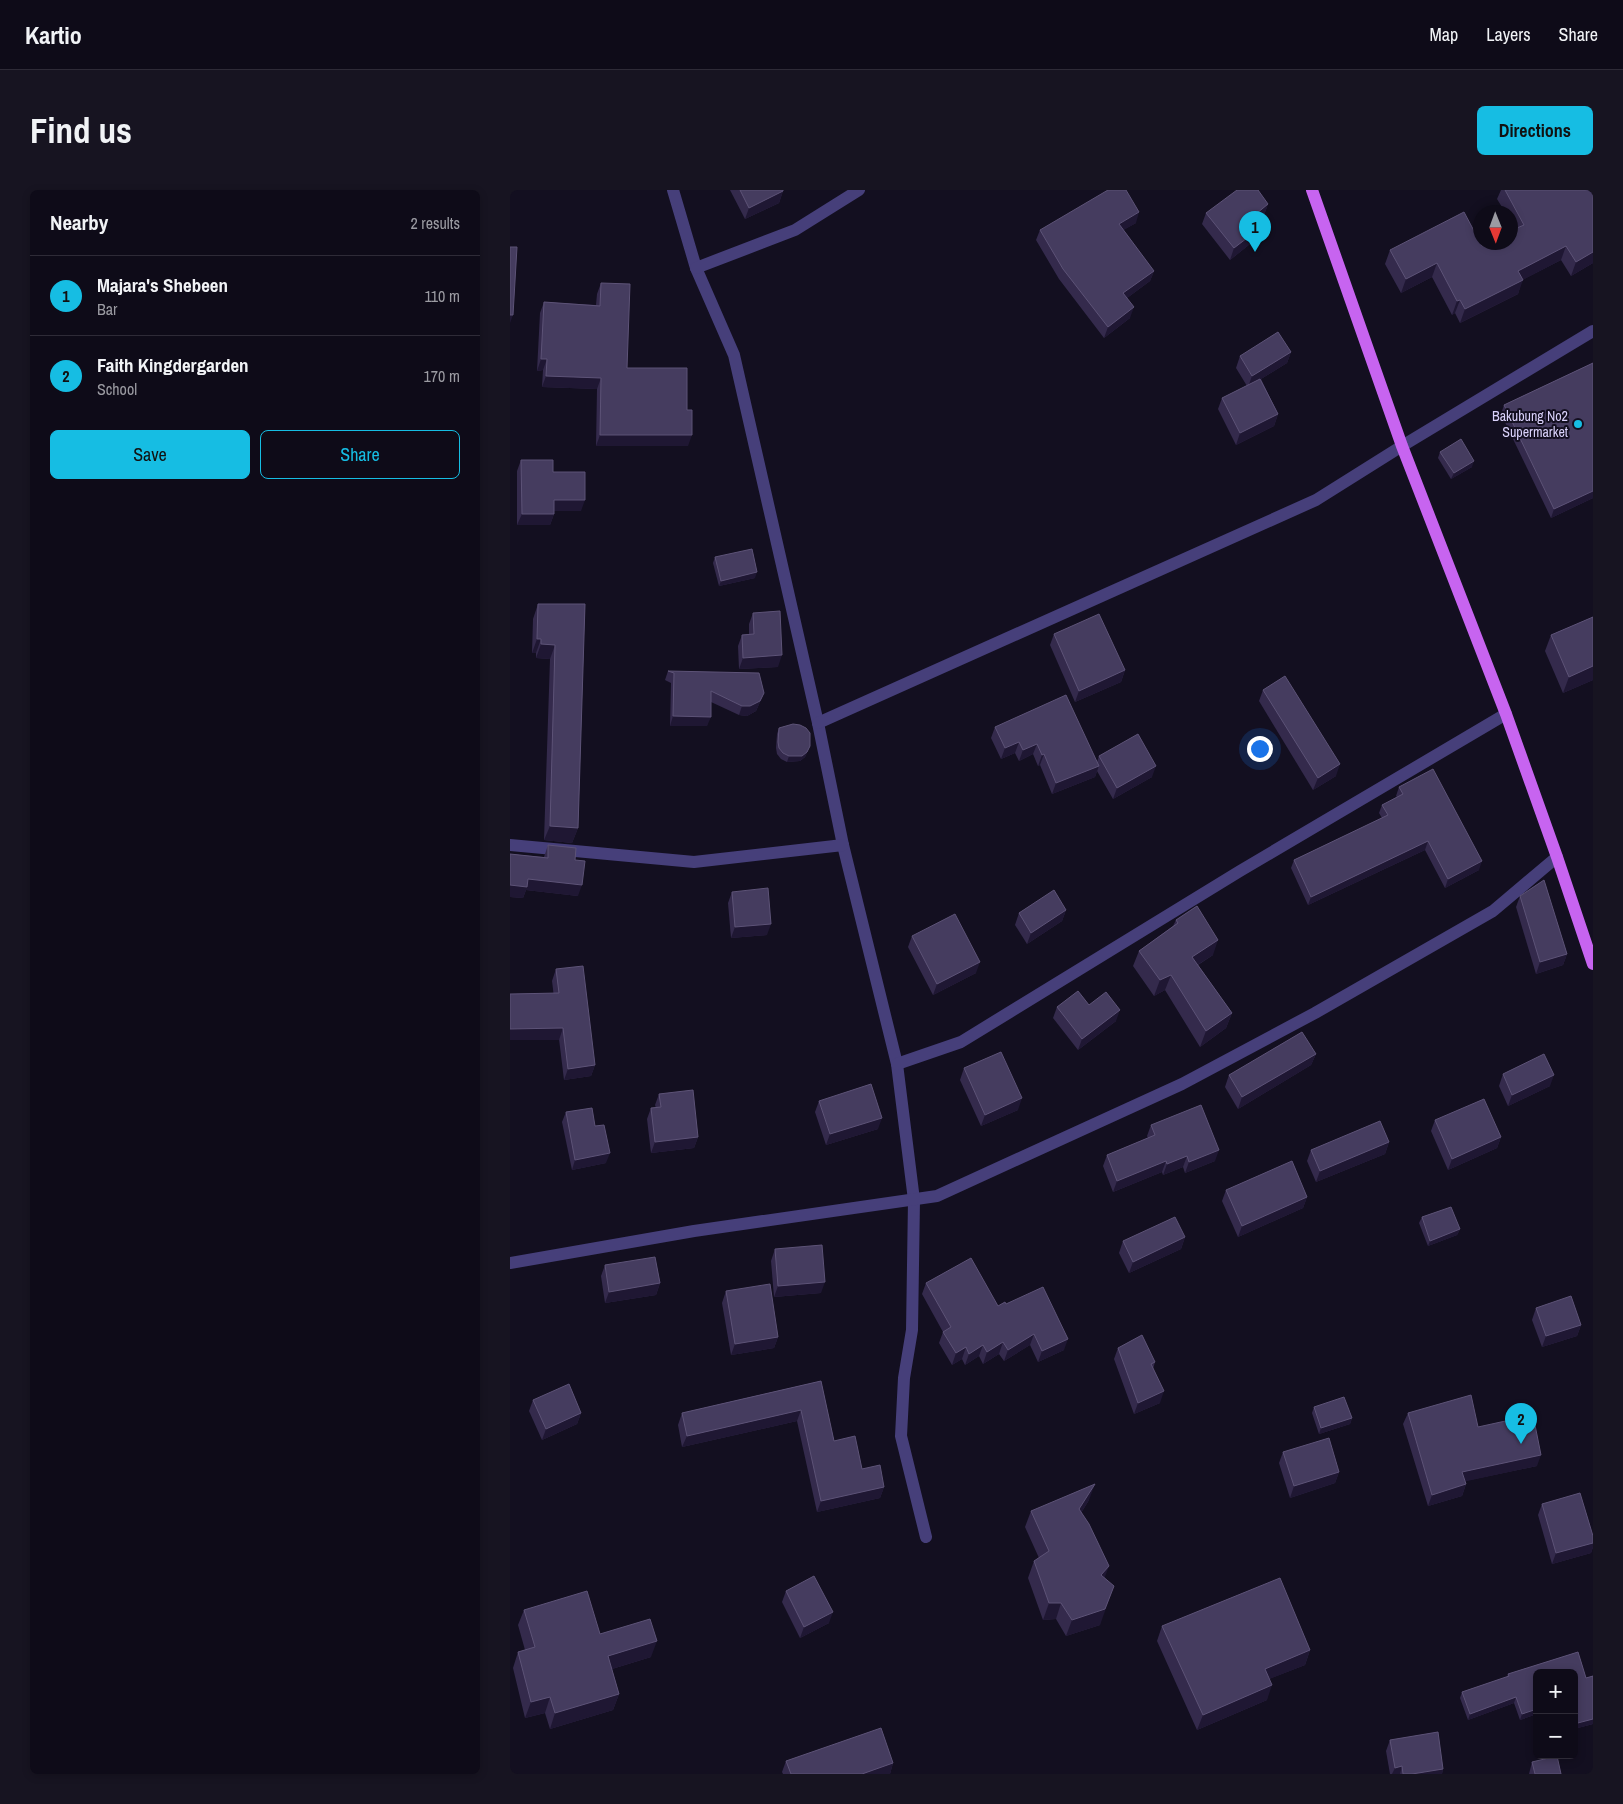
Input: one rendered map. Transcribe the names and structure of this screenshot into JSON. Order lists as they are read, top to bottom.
{
  "places": ["Bakubung No2 Supermarket"],
  "north": "bottom",
  "page": {
    "header": "Kartio",
    "nav": ["Map", "Layers", "Share"],
    "buttons": [
      "Directions",
      ["Save", "Share"]
    ],
    "title": "Find us",
    "heading": ["Nearby", "2 results"],
    "pins": ["1", "2"],
    "list": [
      {
        "mark": "1",
        "name": "Majara's Shebeen",
        "note": "Bar",
        "value": "110 m"
      },
      {
        "mark": "2",
        "name": "Faith Kingdergarden",
        "note": "School",
        "value": "170 m"
      }
    ],
    "map_buttons": ["+", "−"]
  }
}
